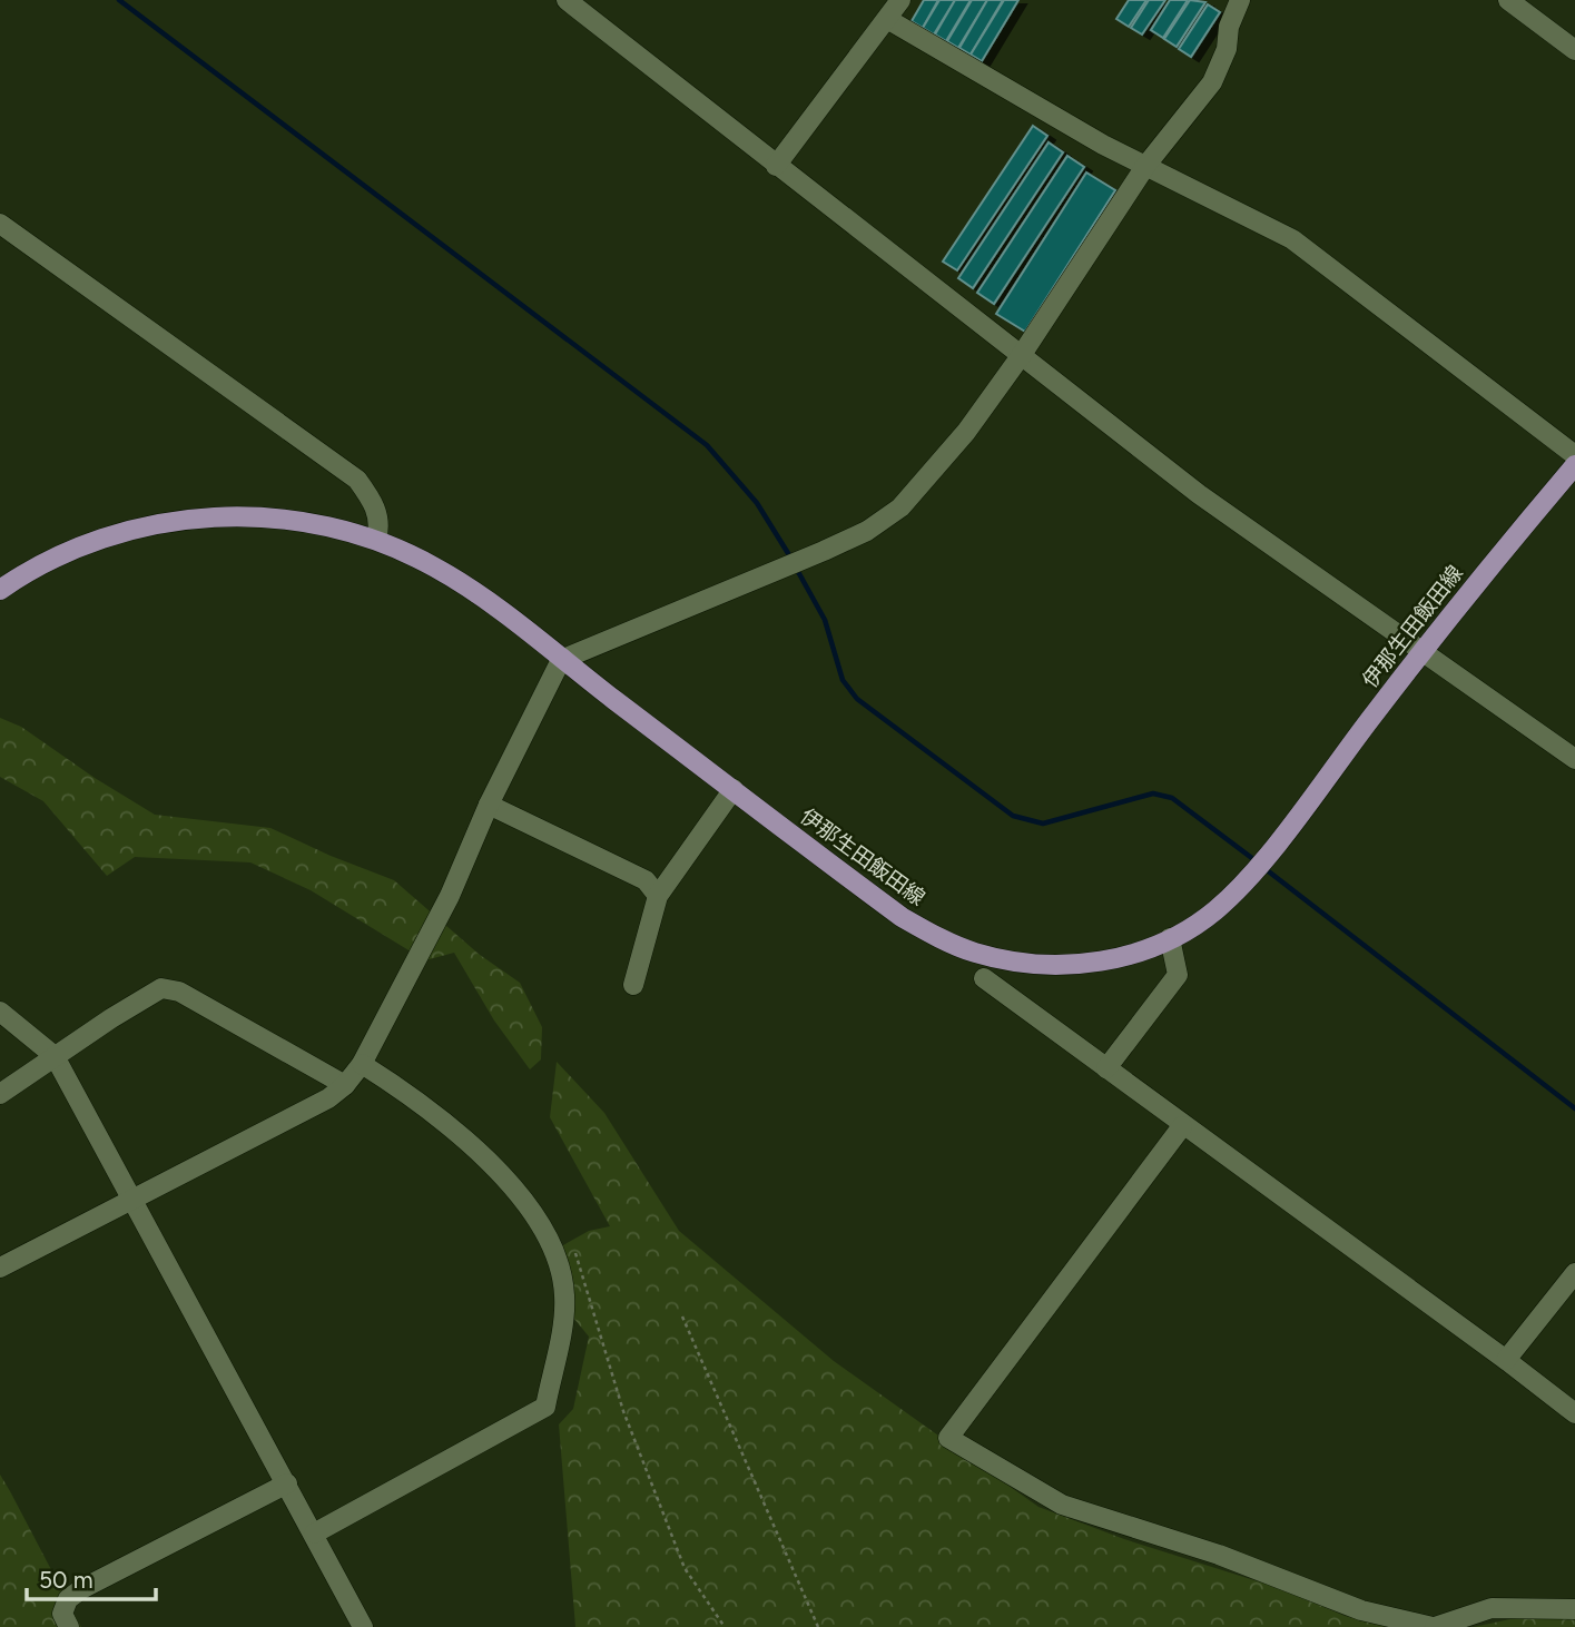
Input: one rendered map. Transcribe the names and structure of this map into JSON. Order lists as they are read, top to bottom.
{
  "streets": {
    "main road": ["伊那生田飯田線"]
  },
  "scale_bar": "50 m"
}
